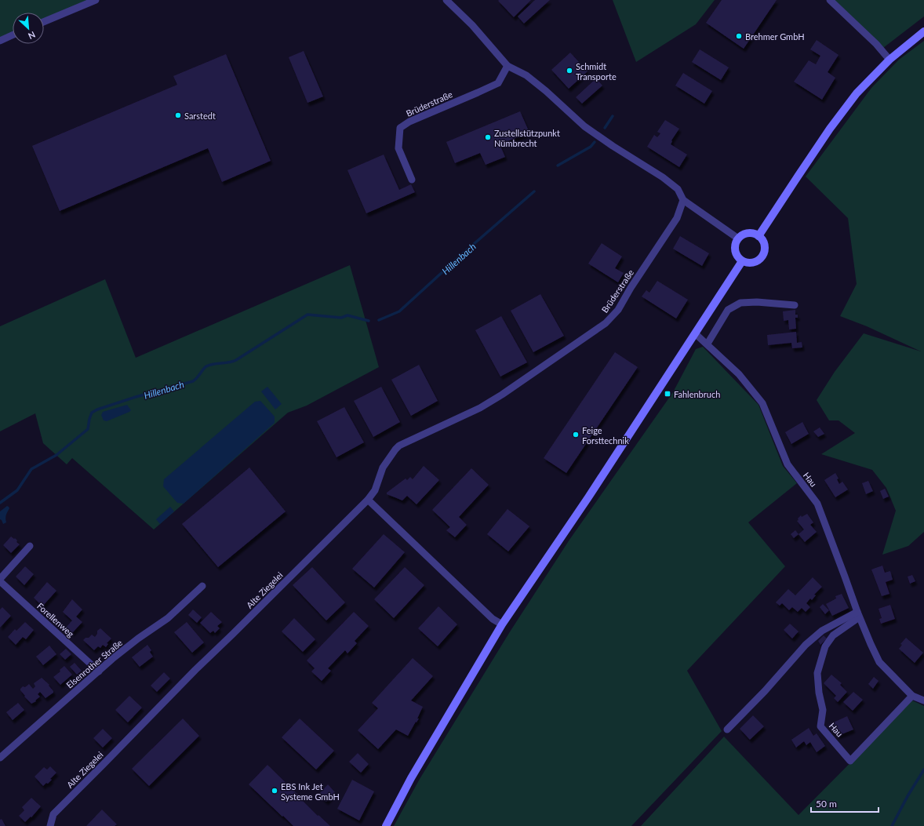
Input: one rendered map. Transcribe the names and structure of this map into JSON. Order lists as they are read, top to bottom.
{
  "streets": {
    "street": [
      "Brüderstraße",
      "Hau",
      "Alte Ziegelei",
      "Forellenweg",
      "Elsenrother Straße"
    ]
  },
  "crossings": [
    ["Brüderstraße", "Alte Ziegelei"],
    ["Forellenweg", "Elsenrother Straße"]
  ],
  "water": ["Hillenbach"],
  "places": {
    "other": [
      "Brehmer GmbH",
      "Schmidt Transporte",
      "Sarstedt",
      "Zustellstützpunkt Nümbrecht",
      "Feige Forsttechnik",
      "EBS Ink Jet Systeme GmbH"
    ],
    "transit": ["Fahlenbruch"]
  },
  "scale_bar": "50 m",
  "north": "bottom right"
}
